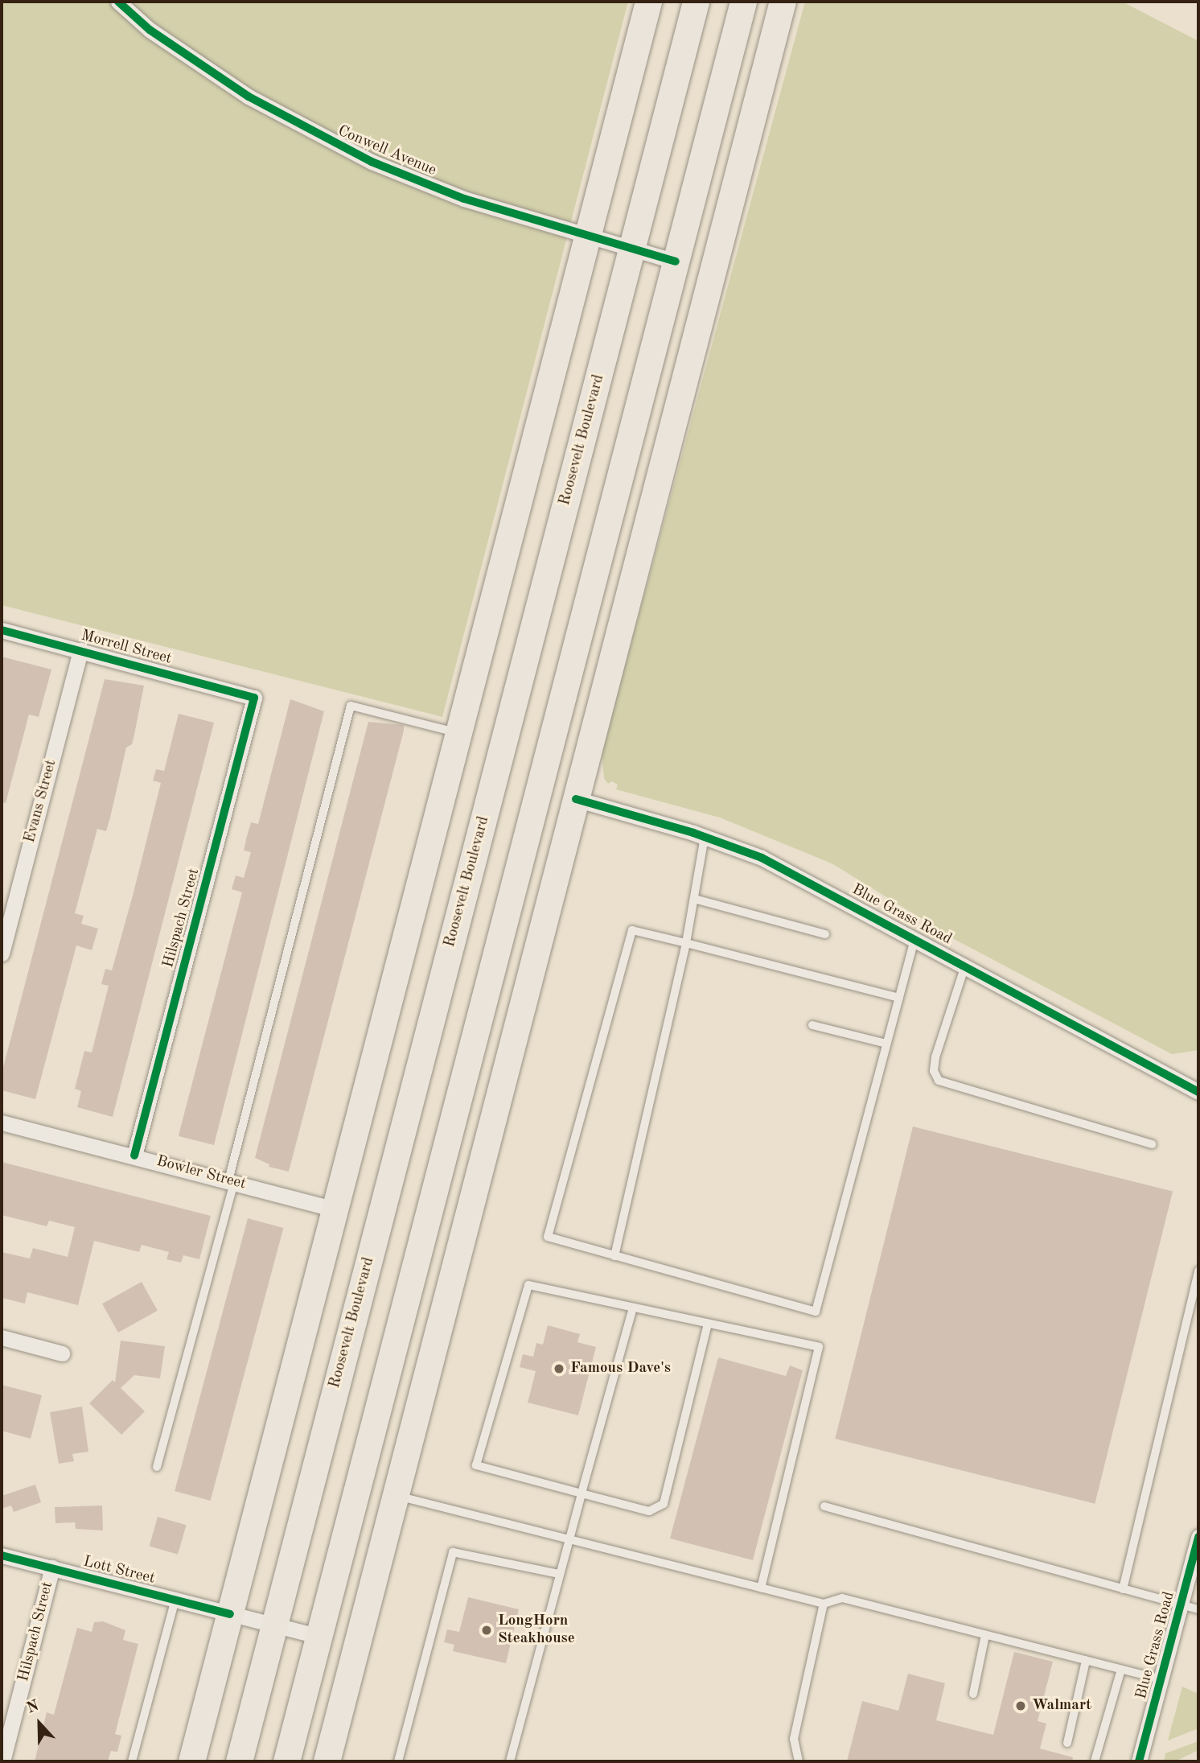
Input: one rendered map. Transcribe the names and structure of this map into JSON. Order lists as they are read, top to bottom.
{
  "streets": {
    "highway": ["Roosevelt Boulevard"],
    "street": [
      "Conwell Avenue",
      "Morrell Street",
      "Evans Street",
      "Blue Grass Road",
      "Hilspach Street",
      "Bowler Street",
      "Lott Street"
    ]
  },
  "crossings": [
    ["Conwell Avenue", "Roosevelt Boulevard"],
    ["Roosevelt Boulevard", "Lott Street"],
    ["Morrell Street", "Evans Street"],
    ["Morrell Street", "Hilspach Street"],
    ["Hilspach Street", "Bowler Street"],
    ["Hilspach Street", "Lott Street"]
  ],
  "places": ["Famous Dave's", "LongHorn Steakhouse", "Walmart"],
  "north": "top"
}
